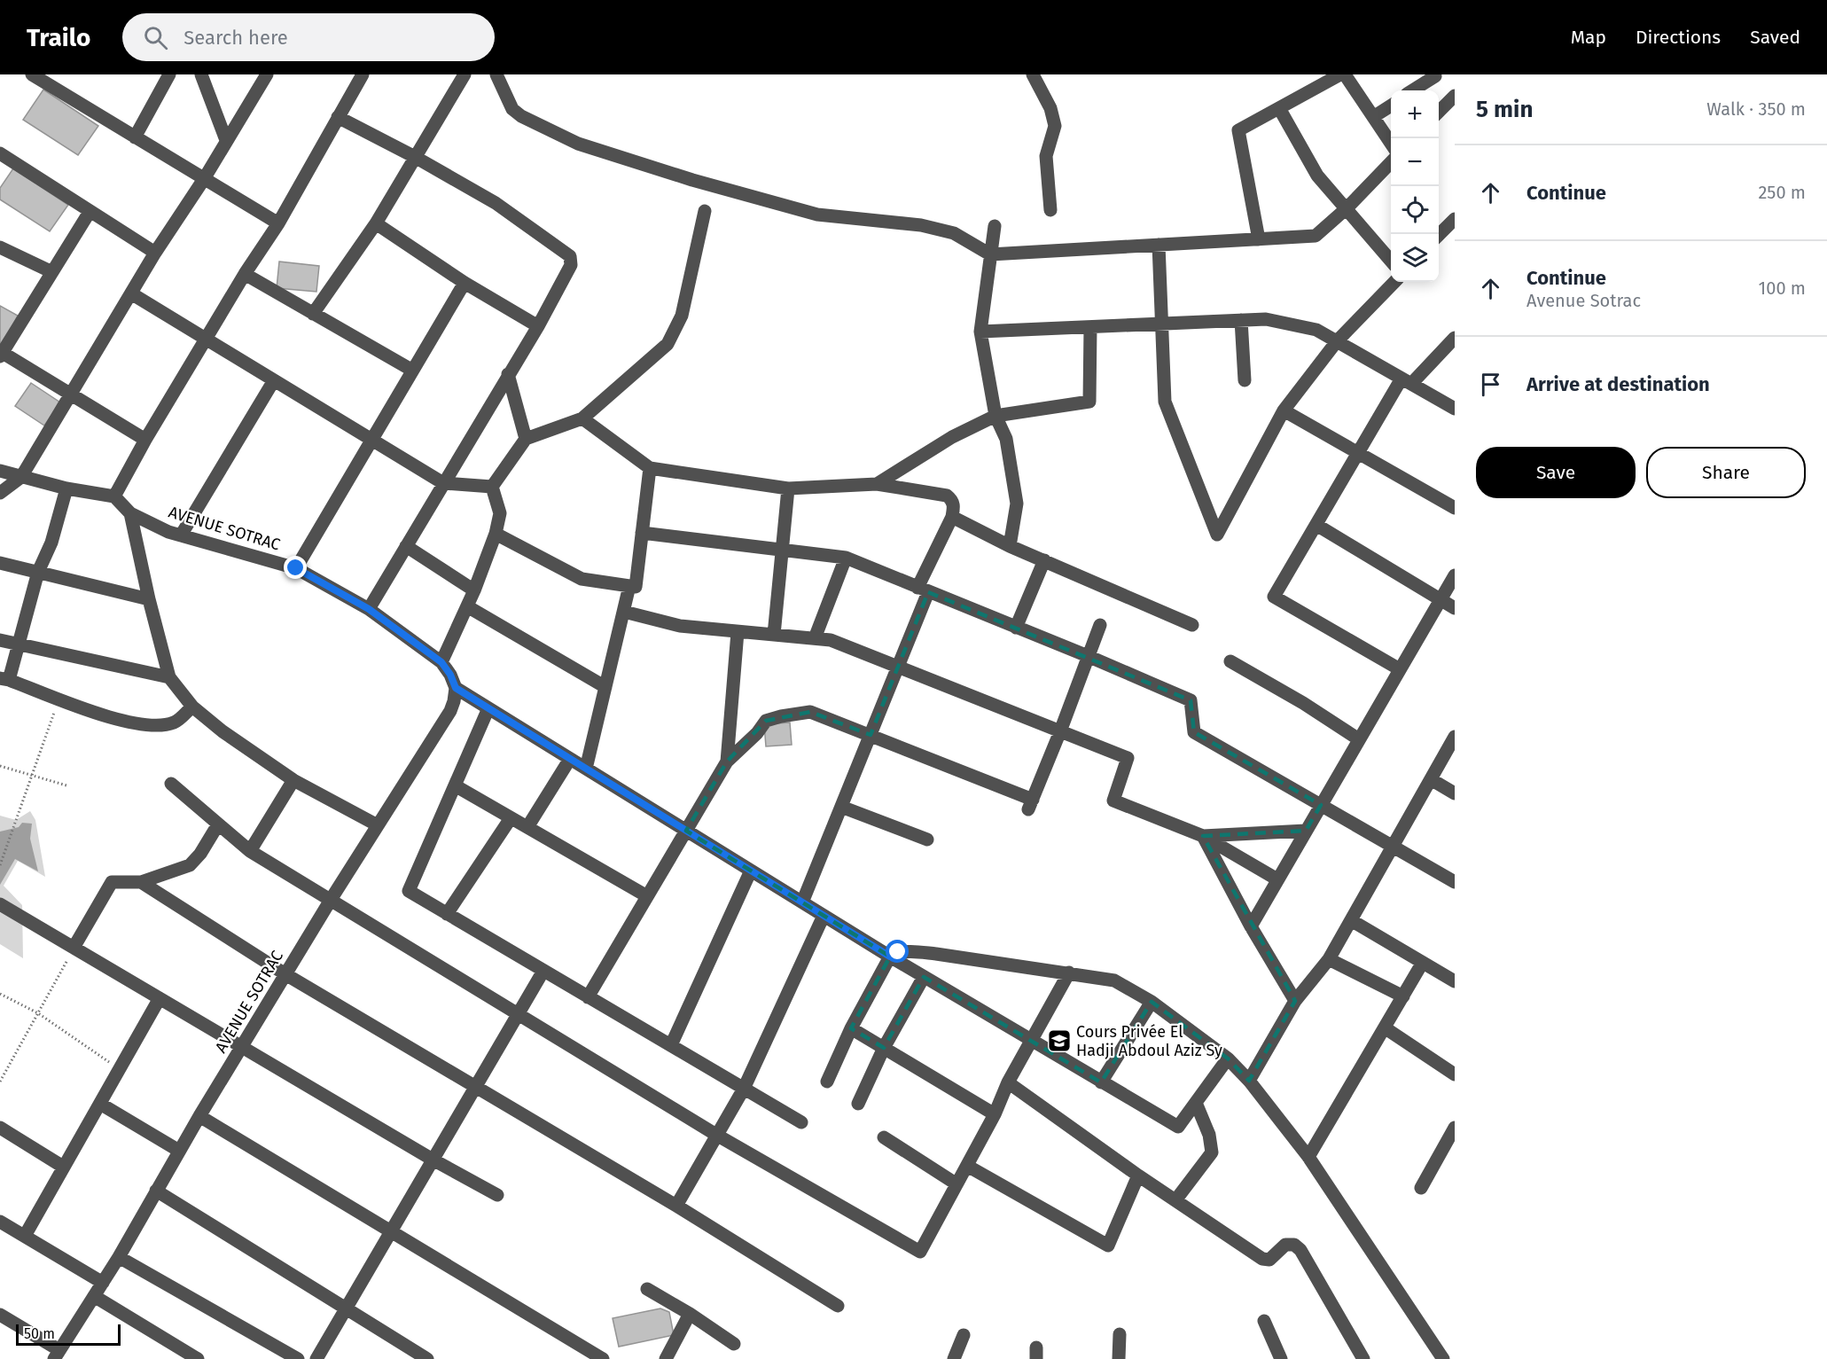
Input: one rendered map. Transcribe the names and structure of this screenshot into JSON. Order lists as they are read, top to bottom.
{
  "streets": {
    "street": ["AVENUE SOTRAC"]
  },
  "places": {
    "school or university": ["Cours Privée El Hadji Abdoul Aziz Sy"]
  },
  "scale_bar": "50 m",
  "page": {
    "header": "Trailo",
    "search": "Search here",
    "nav": ["Map", "Directions", "Saved"],
    "heading": ["5 min", "Walk · 350 m"],
    "map_buttons": ["+", "−"],
    "list": [
      ["Continue", "250 m"],
      ["Continue", "Avenue Sotrac", "100 m"],
      "Arrive at destination"
    ],
    "buttons": ["Save", "Share"],
    "scale": "50 m"
  }
}
